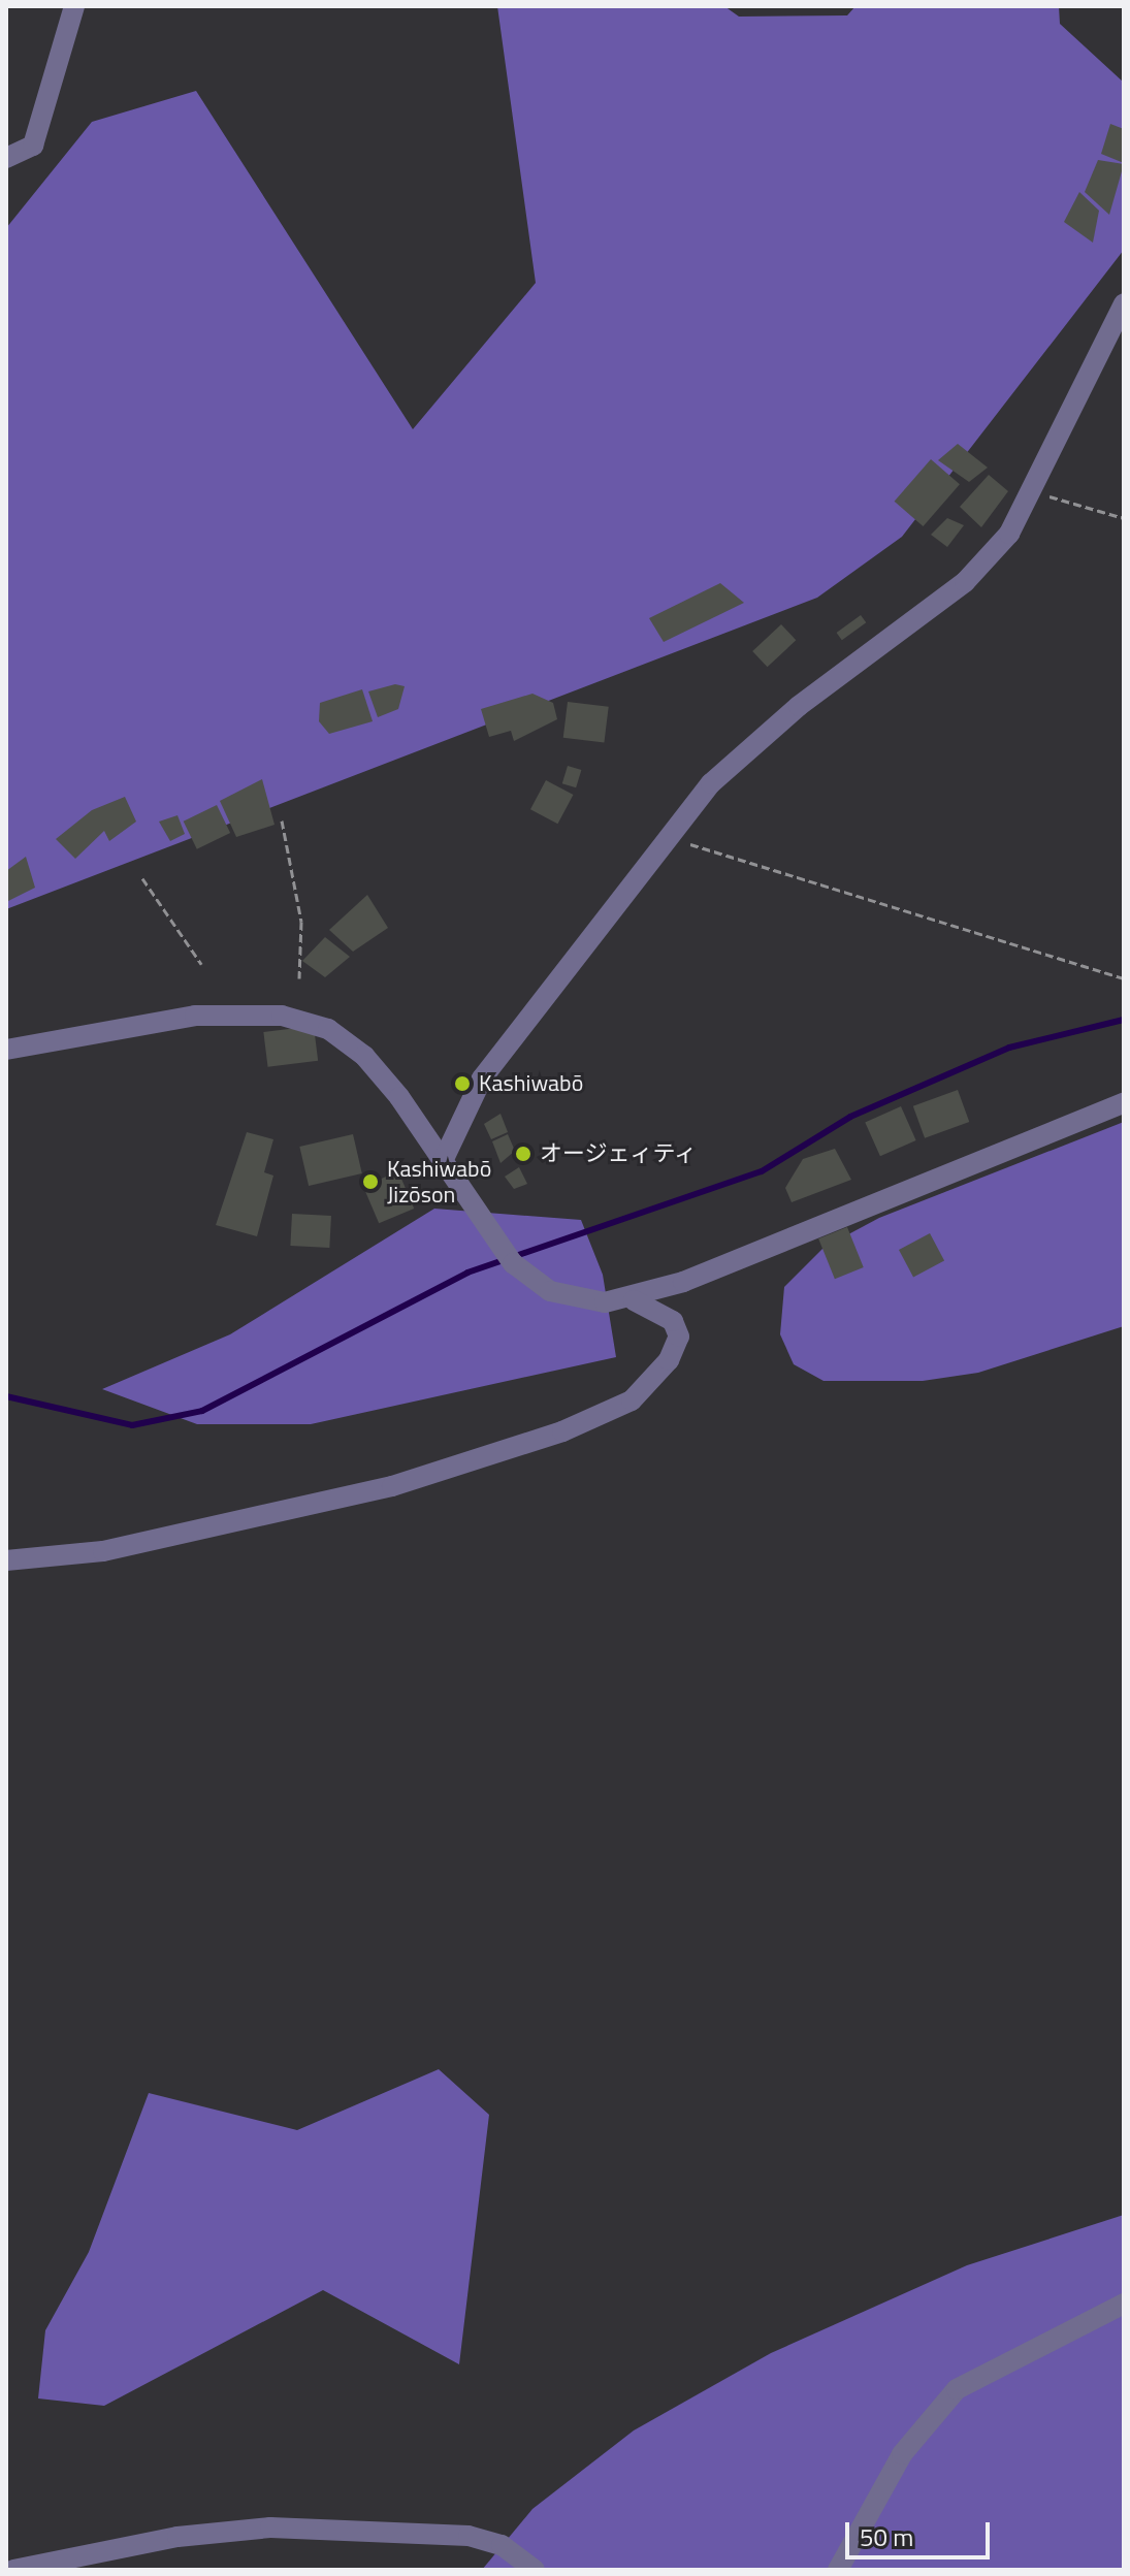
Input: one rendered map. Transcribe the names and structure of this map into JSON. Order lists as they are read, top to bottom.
{
  "places": ["Kashiwabō", "オージェィティ", "Kashiwabō Jizōson"],
  "scale_bar": "50 m"
}
